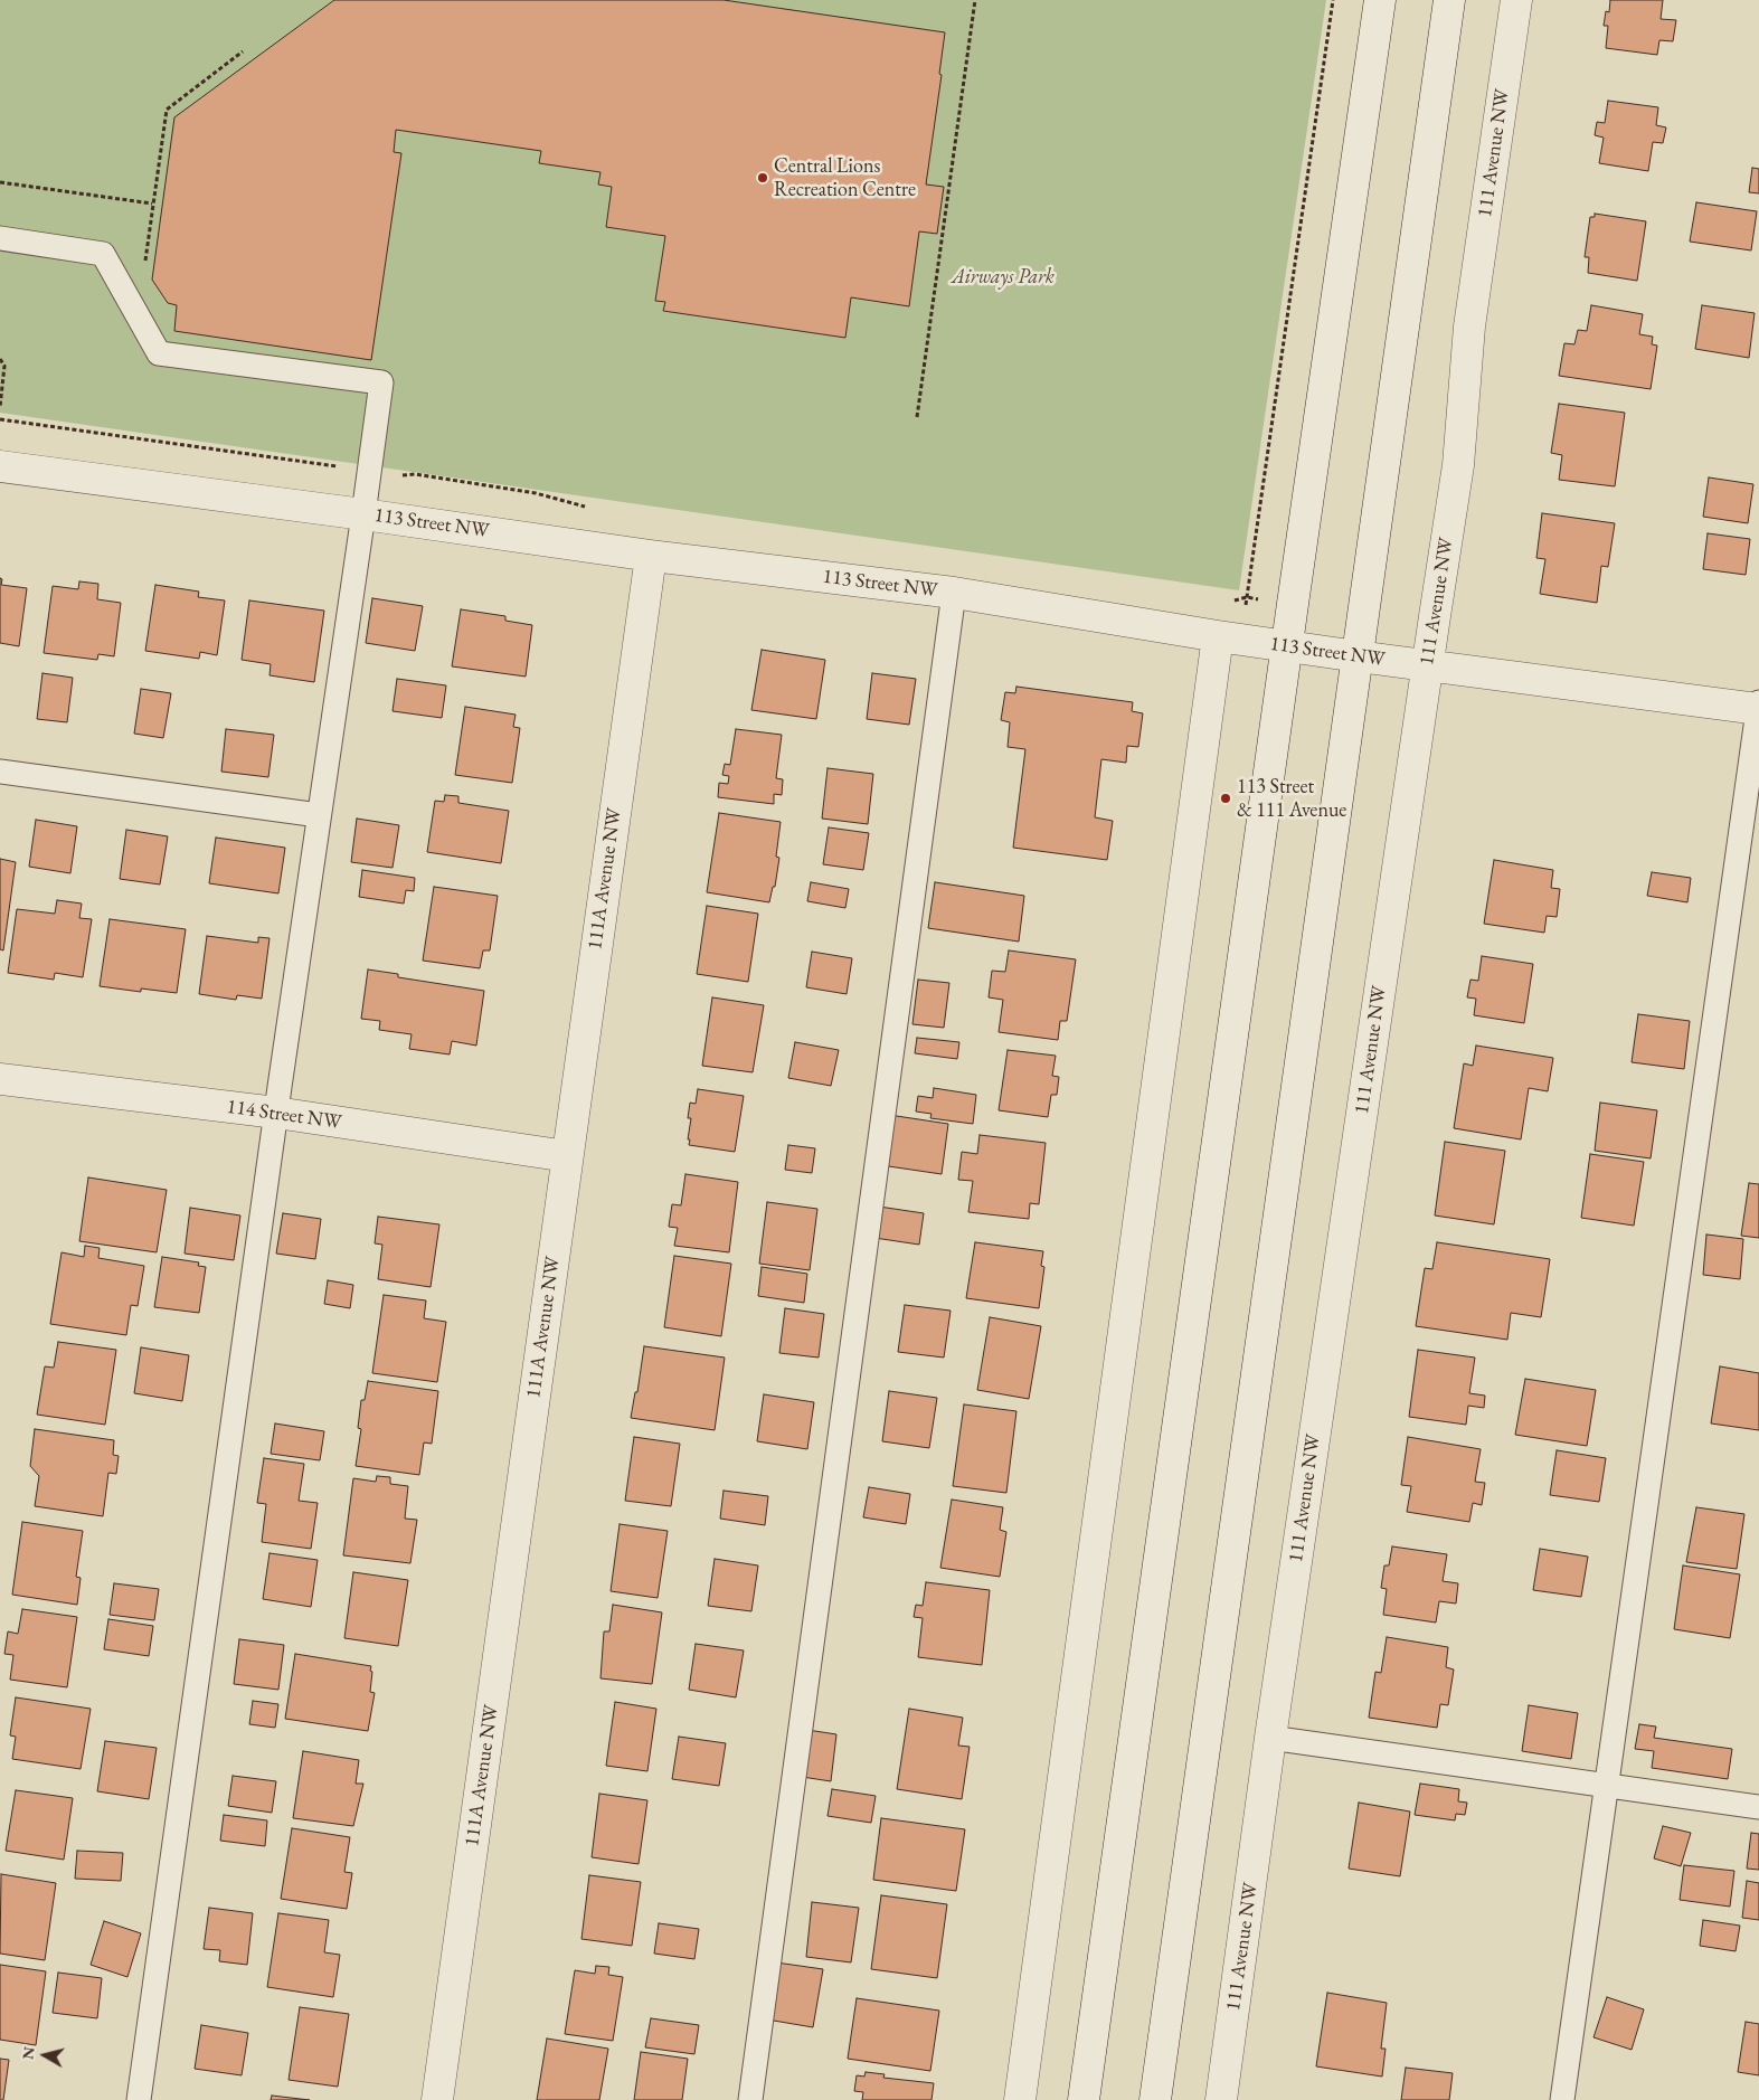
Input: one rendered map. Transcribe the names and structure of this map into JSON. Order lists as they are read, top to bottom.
{
  "streets": {
    "street": [
      "111 Avenue NW",
      "113 Street NW",
      "111A Avenue NW",
      "114 Street NW"
    ]
  },
  "crossings": [
    ["111 Avenue NW", "113 Street NW"],
    ["113 Street NW", "111A Avenue NW"],
    ["111A Avenue NW", "114 Street NW"]
  ],
  "parks": ["Airways Park"],
  "places": ["Central Lions Recreation Centre", "113 Street & 111 Avenue"],
  "north": "left"
}
